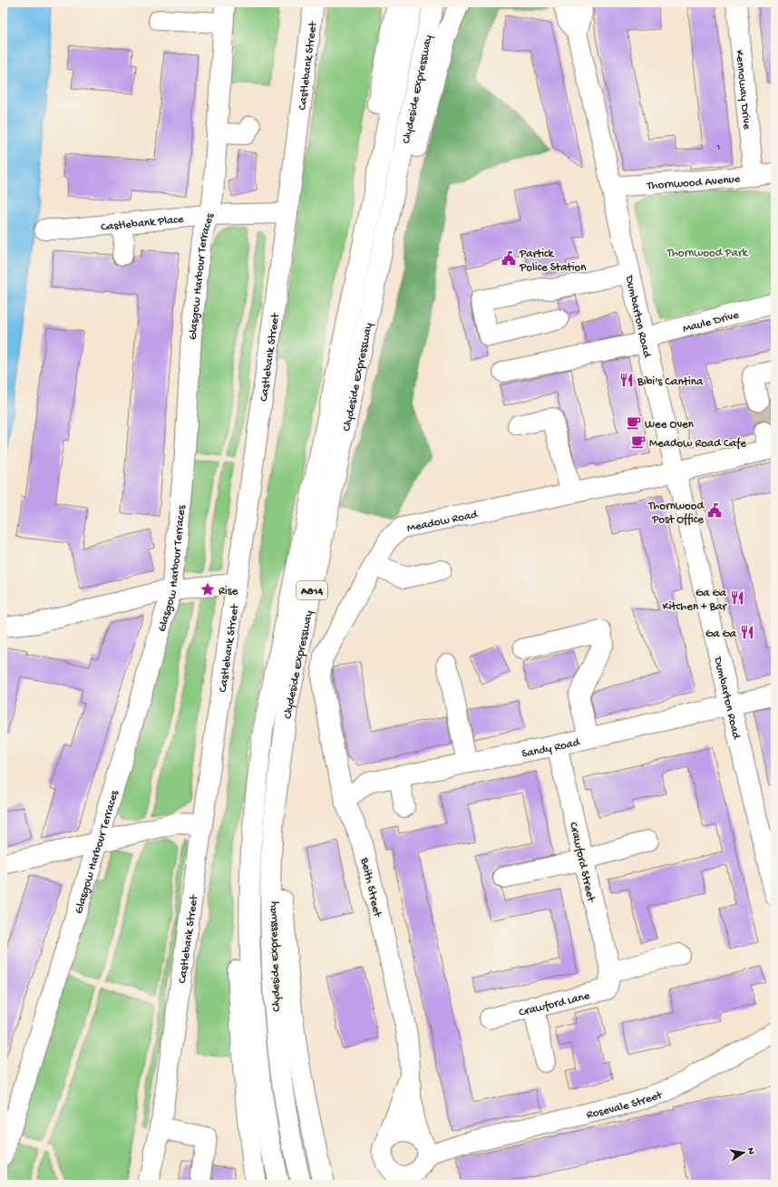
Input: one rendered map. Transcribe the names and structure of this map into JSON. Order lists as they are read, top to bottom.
{
  "streets": {
    "street": [
      "Castlebank Street",
      "Clydeside Expressway",
      "Kennoway Drive",
      "Thornwood Avenue",
      "Castlebank Place",
      "Glasgow Harbour Terraces",
      "Dumbarton Road",
      "Maule Drive",
      "Meadow Road",
      "A814",
      "Sandy Road",
      "Crawford Street",
      "Beith Street",
      "Crawford Lane",
      "Rosevale Street"
    ]
  },
  "crossings": [
    ["Castlebank Street", "Castlebank Place"],
    ["Kennoway Drive", "Thornwood Avenue"],
    ["Thornwood Avenue", "Dumbarton Road"],
    ["Castlebank Place", "Glasgow Harbour Terraces"],
    ["Dumbarton Road", "Maule Drive"],
    ["Dumbarton Road", "Meadow Road"],
    ["Dumbarton Road", "Sandy Road"],
    ["Meadow Road", "Beith Street"],
    ["Sandy Road", "Crawford Street"],
    ["Sandy Road", "Beith Street"],
    ["Crawford Street", "Crawford Lane"],
    ["Beith Street", "Rosevale Street"]
  ],
  "parks": ["Thornwood Park"],
  "places": {
    "public building": ["Partick Police Station", "Thornwood Post Office"],
    "restaurant": ["Bibi's Cantina", "Ga Ga Kitchen + Bar", "Ga Ga"],
    "cafe": ["Wee Oven", "Meadow Road Cafe"],
    "place": ["Rise"]
  },
  "house_numbers": ["1"],
  "north": "right"
}
